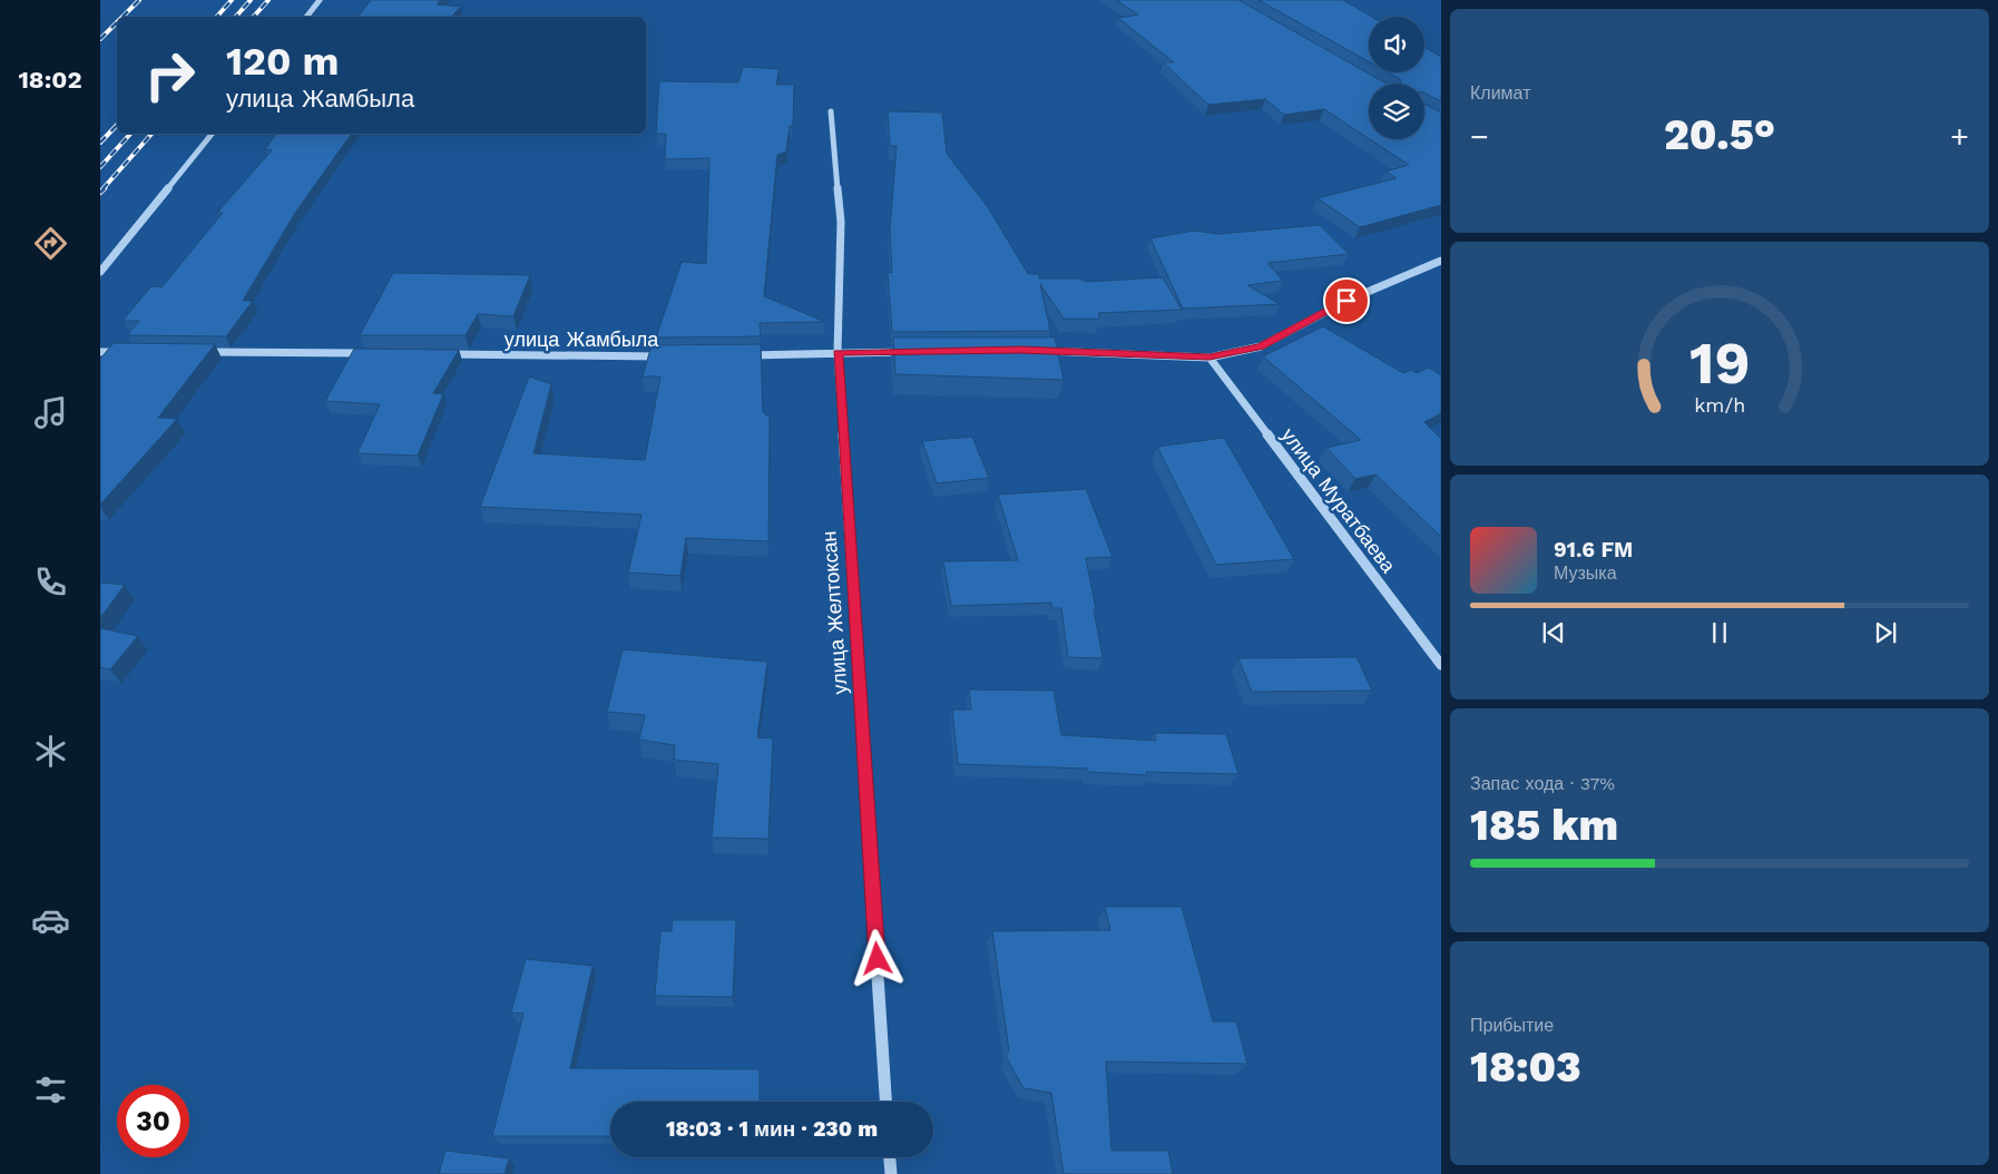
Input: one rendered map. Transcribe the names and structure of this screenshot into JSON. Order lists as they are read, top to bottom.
{
  "streets": {
    "street": ["улица Жамбыла", "улица Муратбаева", "улица Желтоксан"]
  },
  "page": {
    "tabs": "18:02",
    "tile": [
      "Климат",
      ["Запас хода · 37%", "185 km"],
      ["Прибытие", "18:03"]
    ],
    "turn": ["120 m", "улица Жамбыла"],
    "heat": ["−", "20.5°", "+"],
    "song": ["91.6 FM", "Музыка"],
    "limit": "30",
    "trip": "18:03 · 1 мин · 230 m",
    "gauge": ["19", "km/h"]
  }
}
